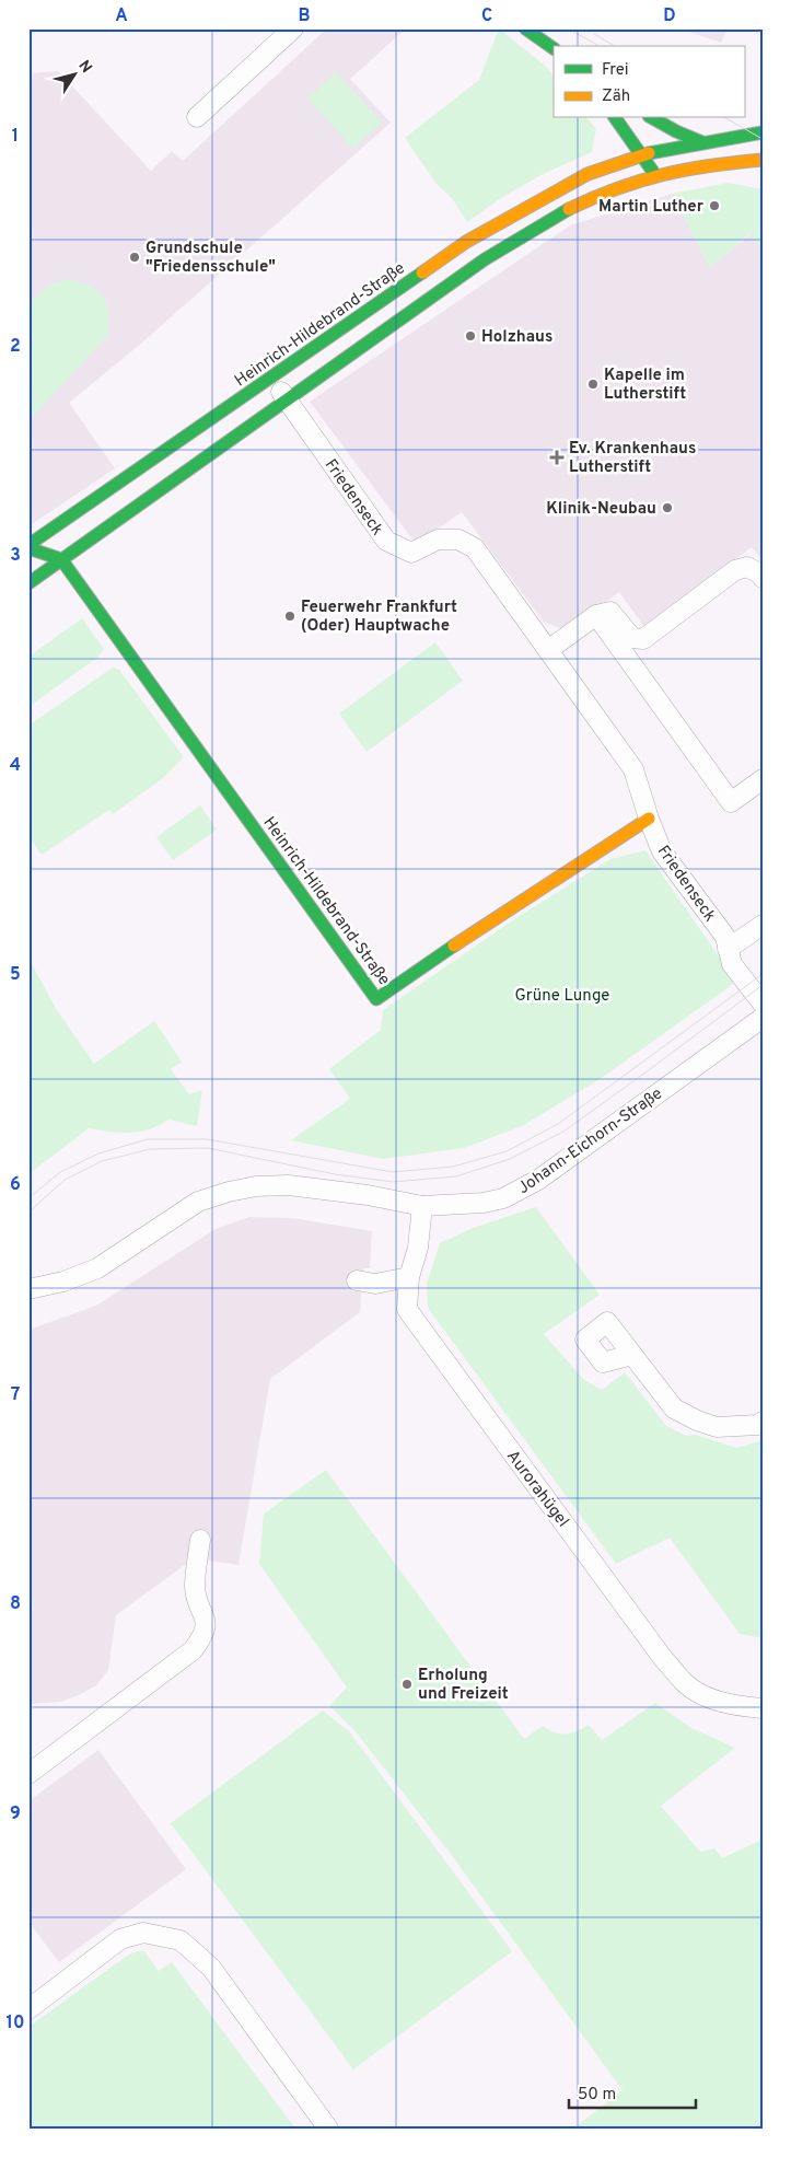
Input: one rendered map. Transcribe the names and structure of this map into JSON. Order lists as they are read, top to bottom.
{
  "streets": {
    "main road": ["Heinrich-Hildebrand-Straße"],
    "street": ["Friedenseck", "Johann-Eichorn-Straße", "Aurorahügel"]
  },
  "crossings": [
    ["Heinrich-Hildebrand-Straße", "Friedenseck"],
    ["Johann-Eichorn-Straße", "Aurorahügel"]
  ],
  "parks": ["Grüne Lunge"],
  "places": {
    "other": [
      "Martin Luther",
      "Grundschule \"Friedensschule\"",
      "Holzhaus",
      "Kapelle im Lutherstift",
      "Klinik-Neubau",
      "Feuerwehr Frankfurt (Oder) Hauptwache",
      "Erholung und Freizeit"
    ],
    "health": ["Ev. Krankenhaus Lutherstift"]
  },
  "legend": ["Frei", "Zäh"],
  "scale_bar": "50 m",
  "north": "top right",
  "grid": {
    "columns": [
      "A",
      "B",
      "C",
      "D"
    ],
    "rows": [
      "1",
      "2",
      "3",
      "4",
      "5",
      "6",
      "7",
      "8",
      "9",
      "10"
    ]
  }
}
